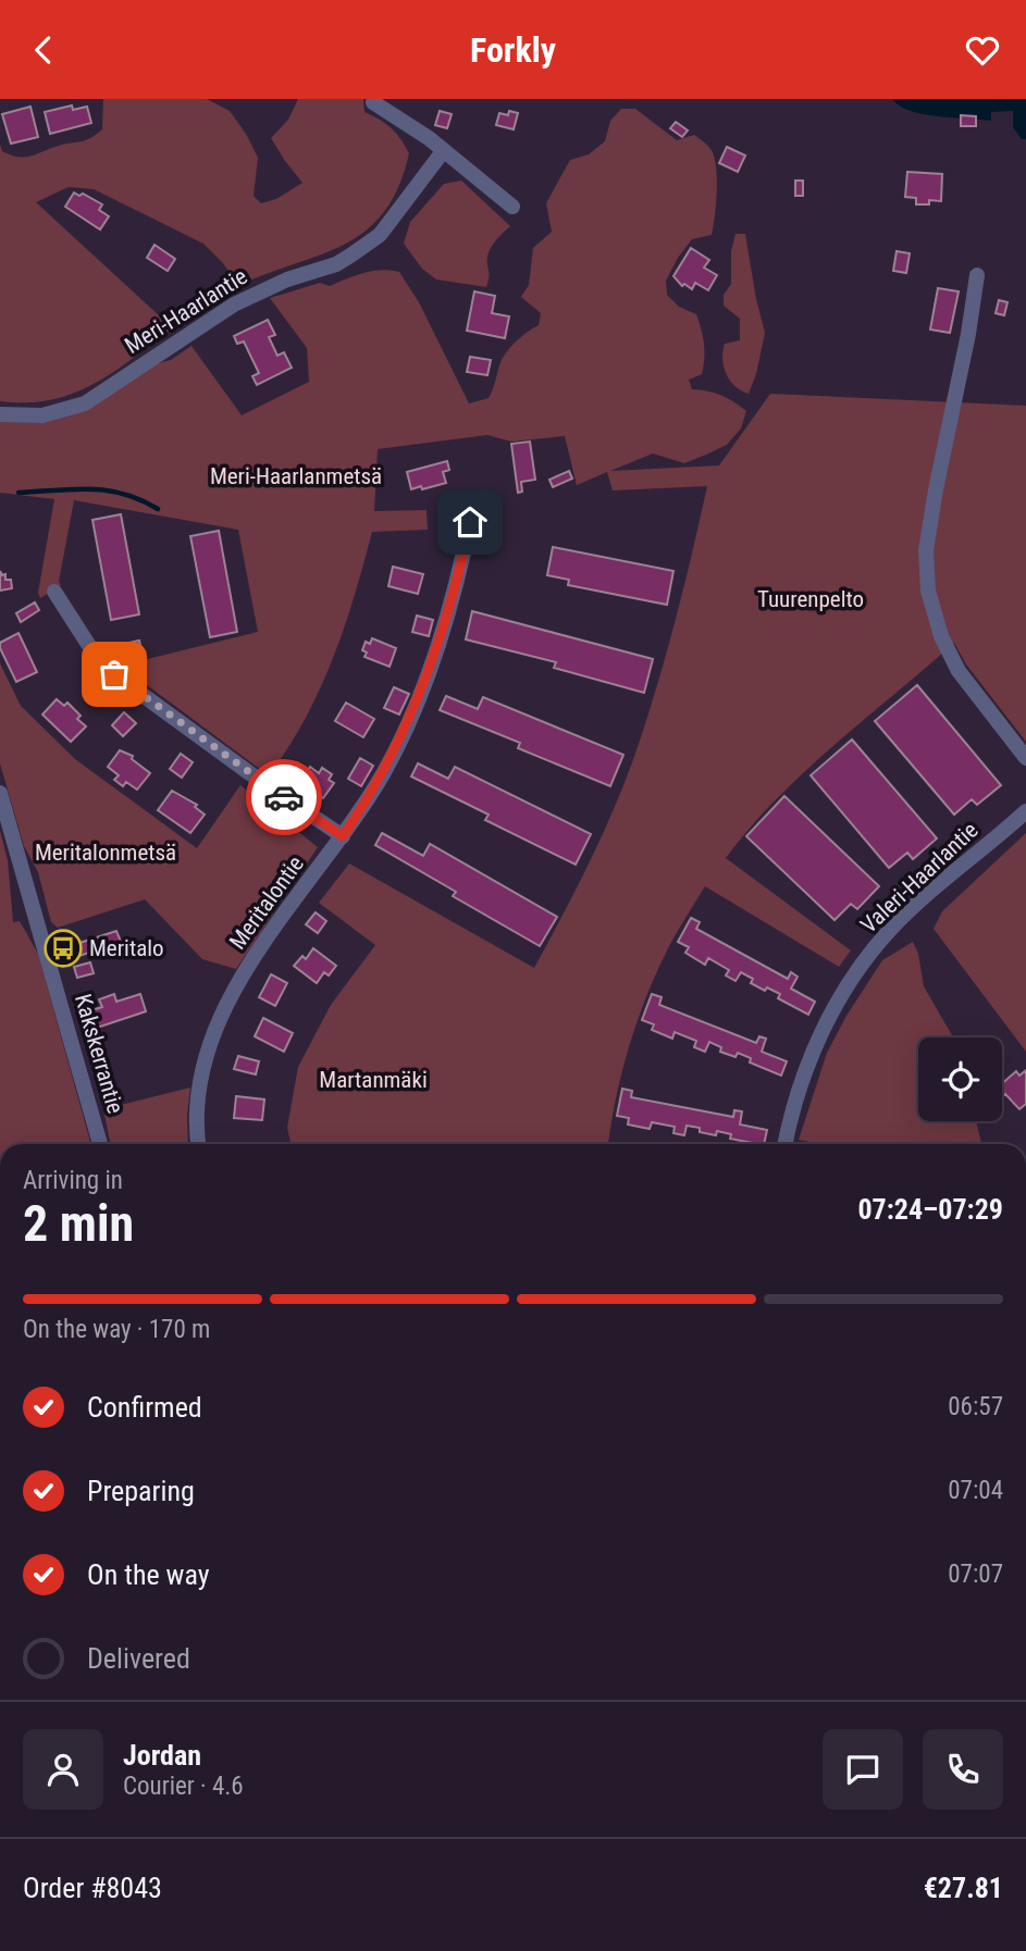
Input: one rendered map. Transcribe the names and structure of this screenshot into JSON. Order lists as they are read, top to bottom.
{
  "streets": {
    "street": [
      "Meri-Haarlantie",
      "Valeri-Haarlantie",
      "Meritalontie",
      "Kakskerrantie"
    ]
  },
  "parks": [
    "Meri-Haarlanmetsä",
    "Tuurenpelto",
    "Meritalonmetsä",
    "Martanmäki"
  ],
  "places": {
    "bus stop": ["Meritalo"]
  },
  "page": {
    "header": "Forkly",
    "heading": ["2 min", "Arriving in", "07:24–07:29"],
    "panel": [
      "Jordan",
      "Courier · 4.6",
      "Order #8043",
      "€27.81"
    ],
    "bar": "On the way · 170 m",
    "list": [
      ["Confirmed", "06:57"],
      ["Preparing", "07:04"],
      ["On the way", "07:07"],
      "Delivered"
    ]
  }
}
